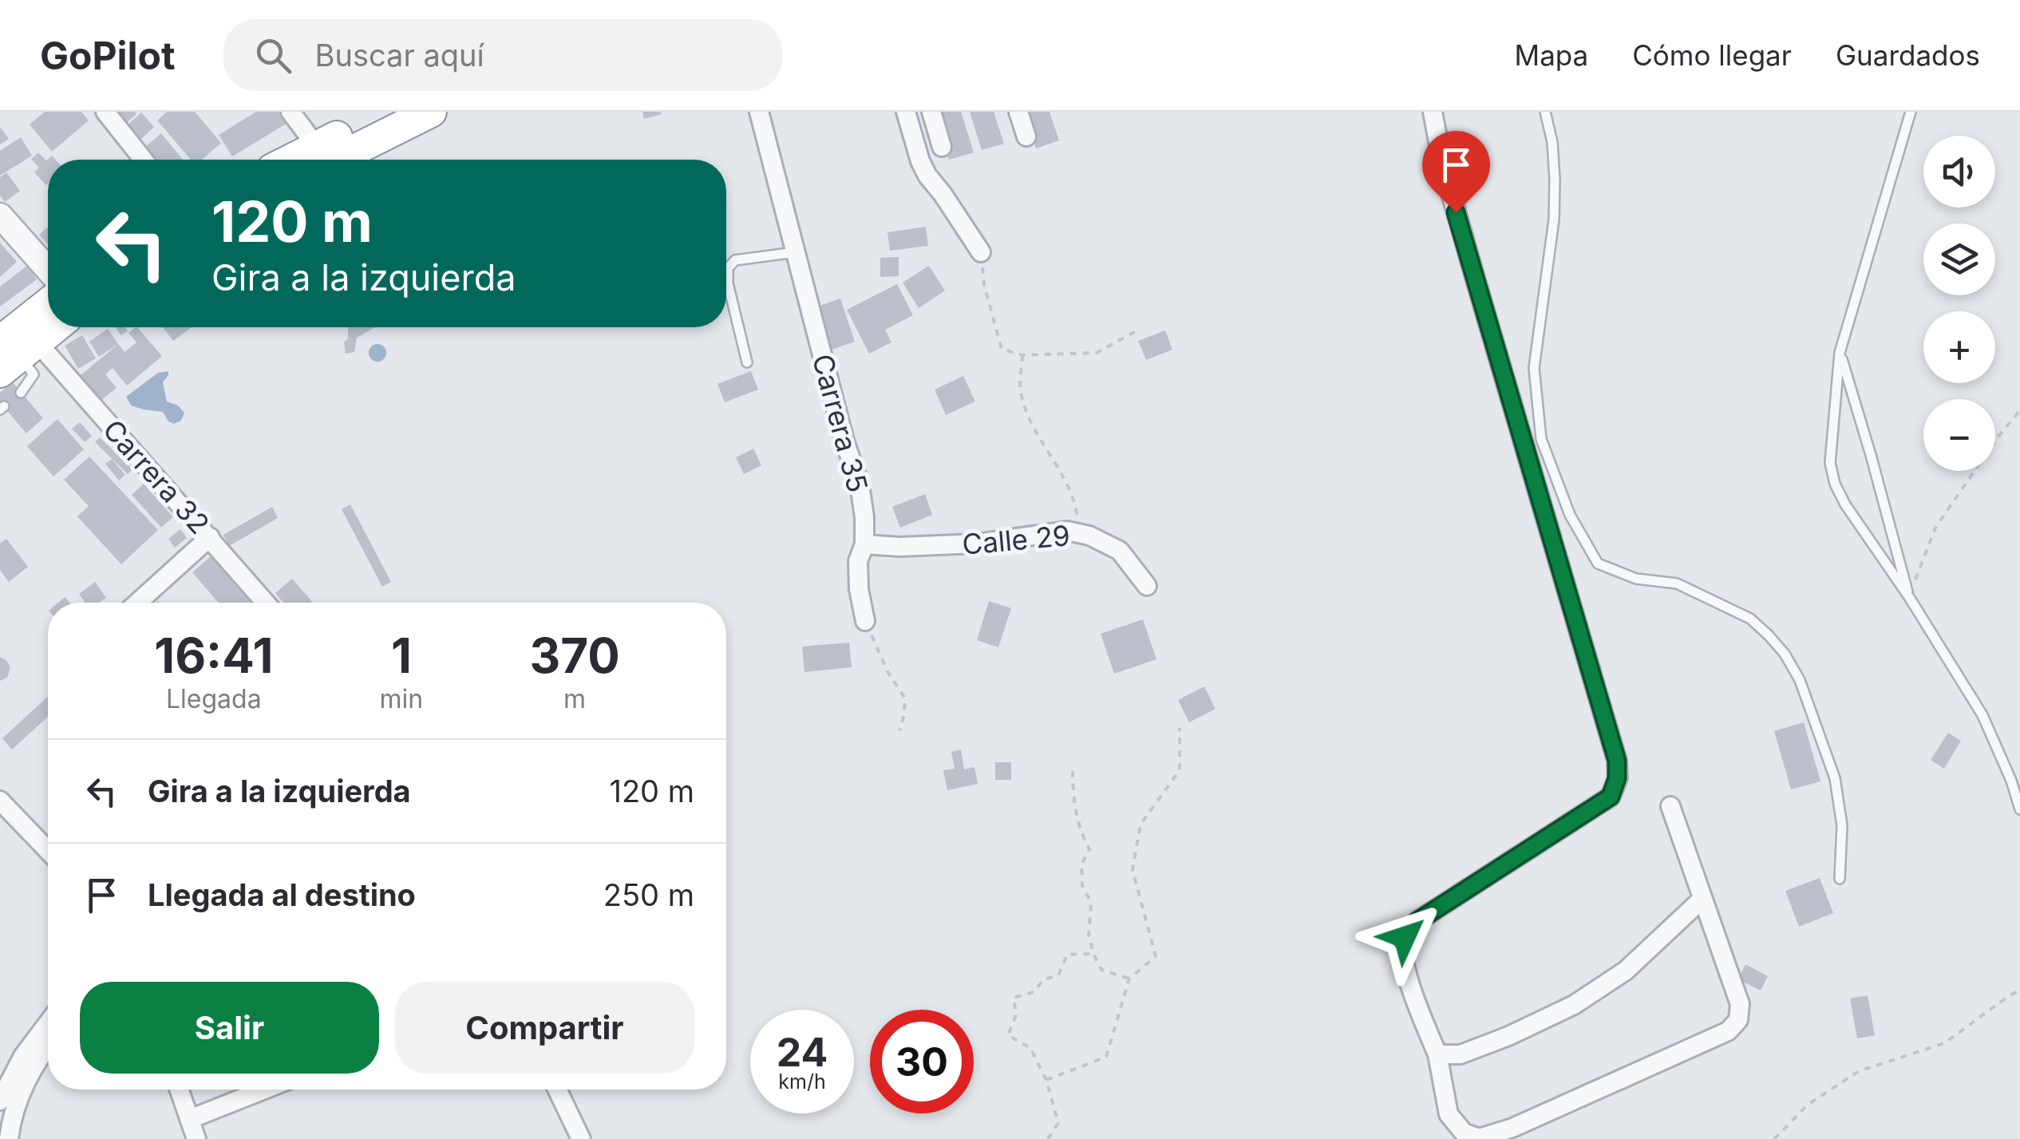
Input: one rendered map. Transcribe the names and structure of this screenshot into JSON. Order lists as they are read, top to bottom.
{
  "streets": {
    "street": ["Carrera 35", "Carrera 32", "Calle 29"]
  },
  "crossings": [
    ["Carrera 35", "Calle 29"]
  ],
  "page": {
    "header": "GoPilot",
    "search": "Buscar aquí",
    "nav": ["Mapa", "Cómo llegar", "Guardados"],
    "map_buttons": ["+", "−"],
    "turn": ["120 m", "Gira a la izquierda"],
    "eta": [
      "16:41",
      "Llegada",
      "1",
      "min",
      "370",
      "m"
    ],
    "list": [
      {
        "name": "Gira a la izquierda",
        "value": "120 m"
      },
      {
        "name": "Llegada al destino",
        "value": "250 m"
      }
    ],
    "buttons": ["Salir", "Compartir"],
    "speed": "24 km/h",
    "limit": "30"
  }
}
